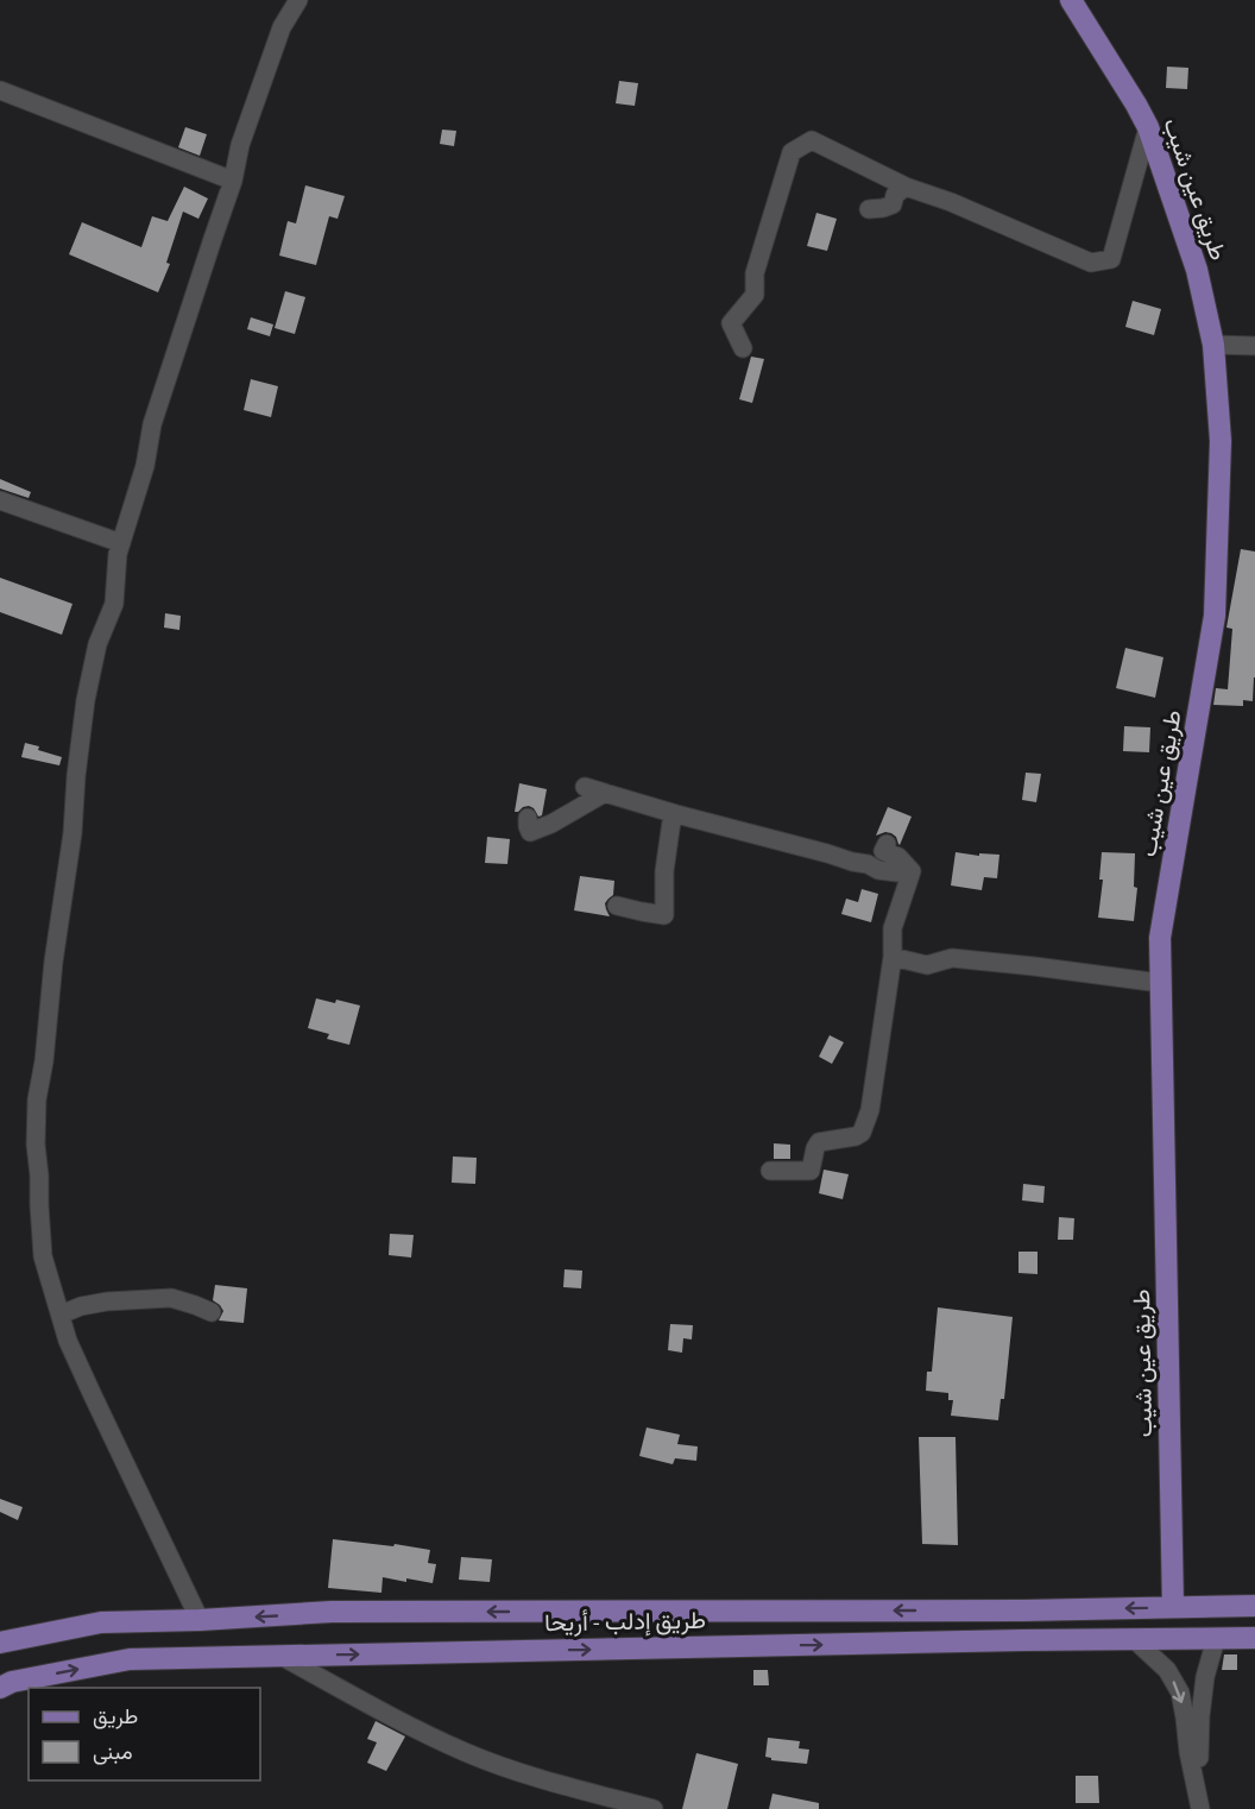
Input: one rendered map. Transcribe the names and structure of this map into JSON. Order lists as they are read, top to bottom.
{
  "streets": {
    "main road": ["طريق عين شيب", "طريق إدلب - أريحا"]
  },
  "crossings": [
    ["طريق عين شيب", "طريق إدلب - أريحا"]
  ],
  "legend": ["طريق", "مبنى"]
}
